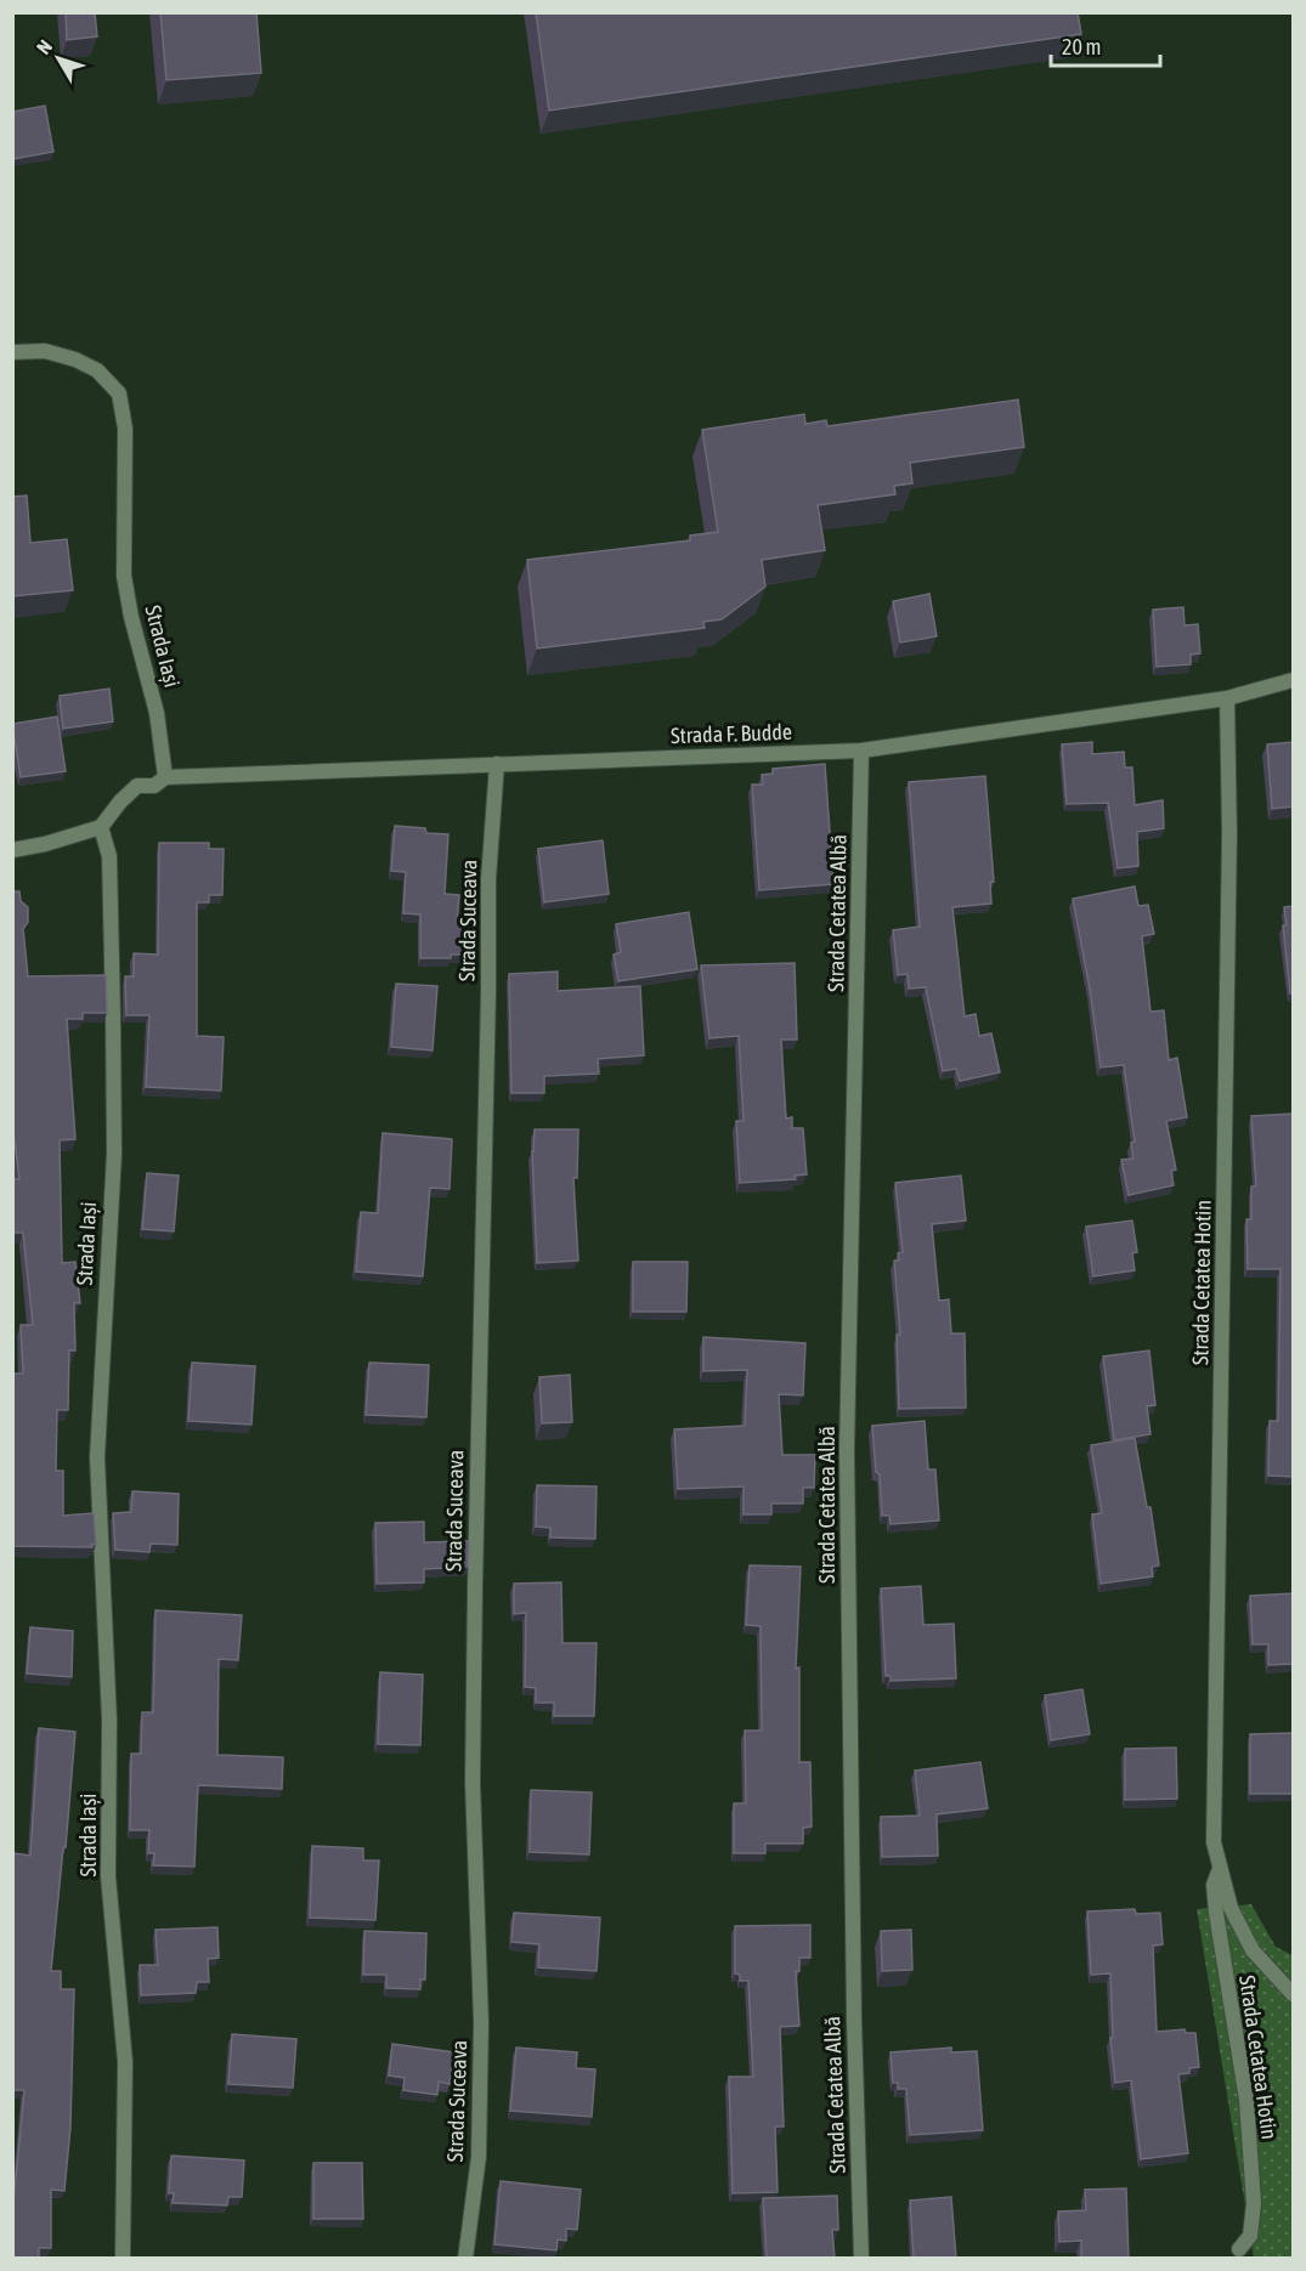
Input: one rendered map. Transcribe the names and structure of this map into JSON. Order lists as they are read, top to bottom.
{
  "streets": {
    "street": [
      "Strada Iași",
      "Strada F. Budde",
      "Strada Cetatea Albă",
      "Strada Suceava",
      "Strada Cetatea Hotin"
    ]
  },
  "crossings": [
    ["Strada Iași", "Strada F. Budde"],
    ["Strada F. Budde", "Strada Cetatea Albă"],
    ["Strada F. Budde", "Strada Suceava"],
    ["Strada F. Budde", "Strada Cetatea Hotin"]
  ],
  "scale_bar": "20 m",
  "north": "top left"
}
